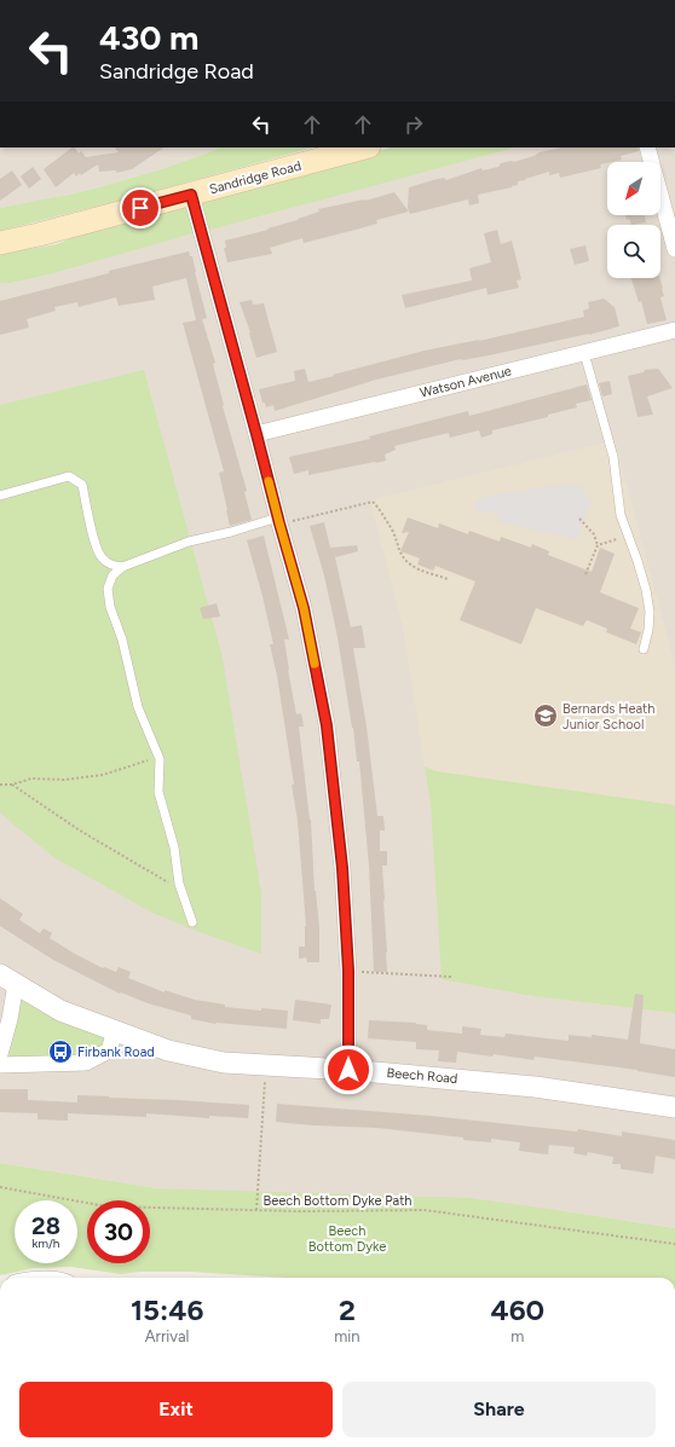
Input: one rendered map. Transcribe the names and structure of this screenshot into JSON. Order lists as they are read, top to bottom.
{
  "streets": {
    "main road": ["Sandridge Road"],
    "street": ["Watson Avenue", "Beech Road"],
    "path": ["Beech Bottom Dyke Path"]
  },
  "parks": ["Beech Bottom Dyke"],
  "places": {
    "school or university": ["Bernards Heath Junior School"],
    "bus stop": ["Firbank Road"]
  },
  "north": "bottom left",
  "page": {
    "turn": ["430 m", "Sandridge Road"],
    "speed": "28 km/h",
    "limit": "30",
    "eta": [
      "15:46",
      "Arrival",
      "2",
      "min",
      "460",
      "m"
    ],
    "buttons": ["Exit", "Share"]
  }
}
